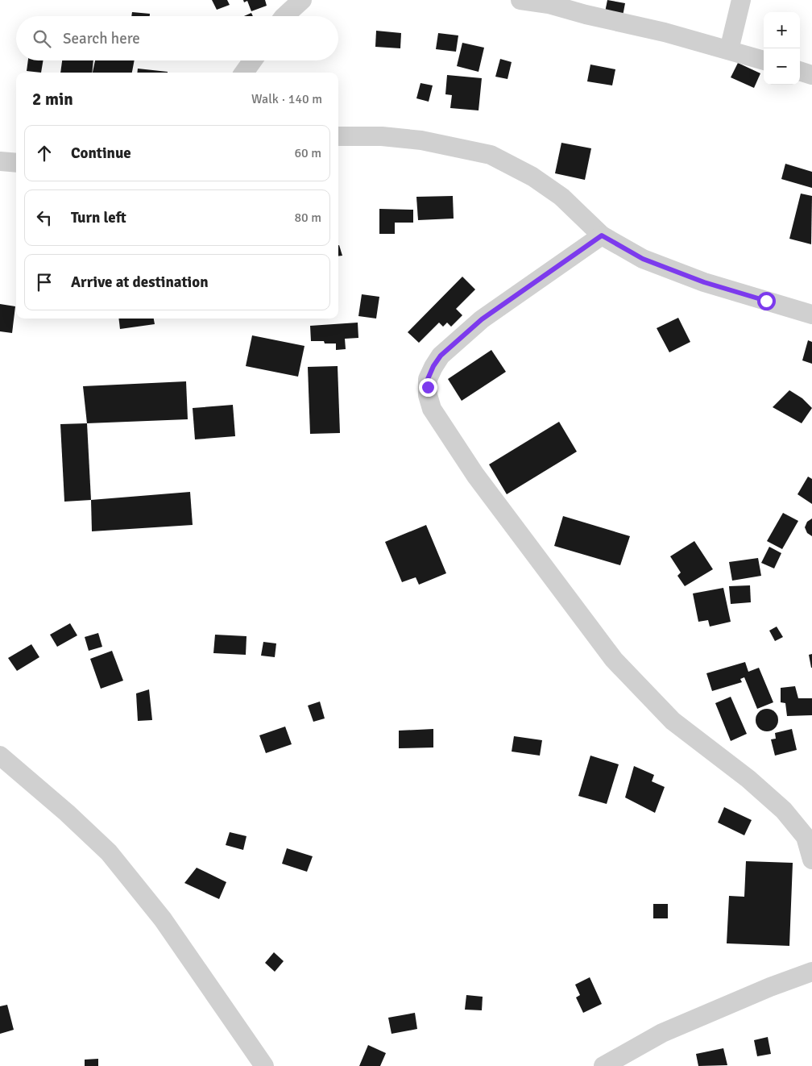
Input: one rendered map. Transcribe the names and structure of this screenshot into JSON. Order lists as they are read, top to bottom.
{
  "page": {
    "map_buttons": ["+", "−"],
    "search": "Search here",
    "heading": ["2 min", "Walk · 140 m"],
    "list": [
      ["Continue", "60 m"],
      ["Turn left", "80 m"],
      "Arrive at destination"
    ]
  }
}
